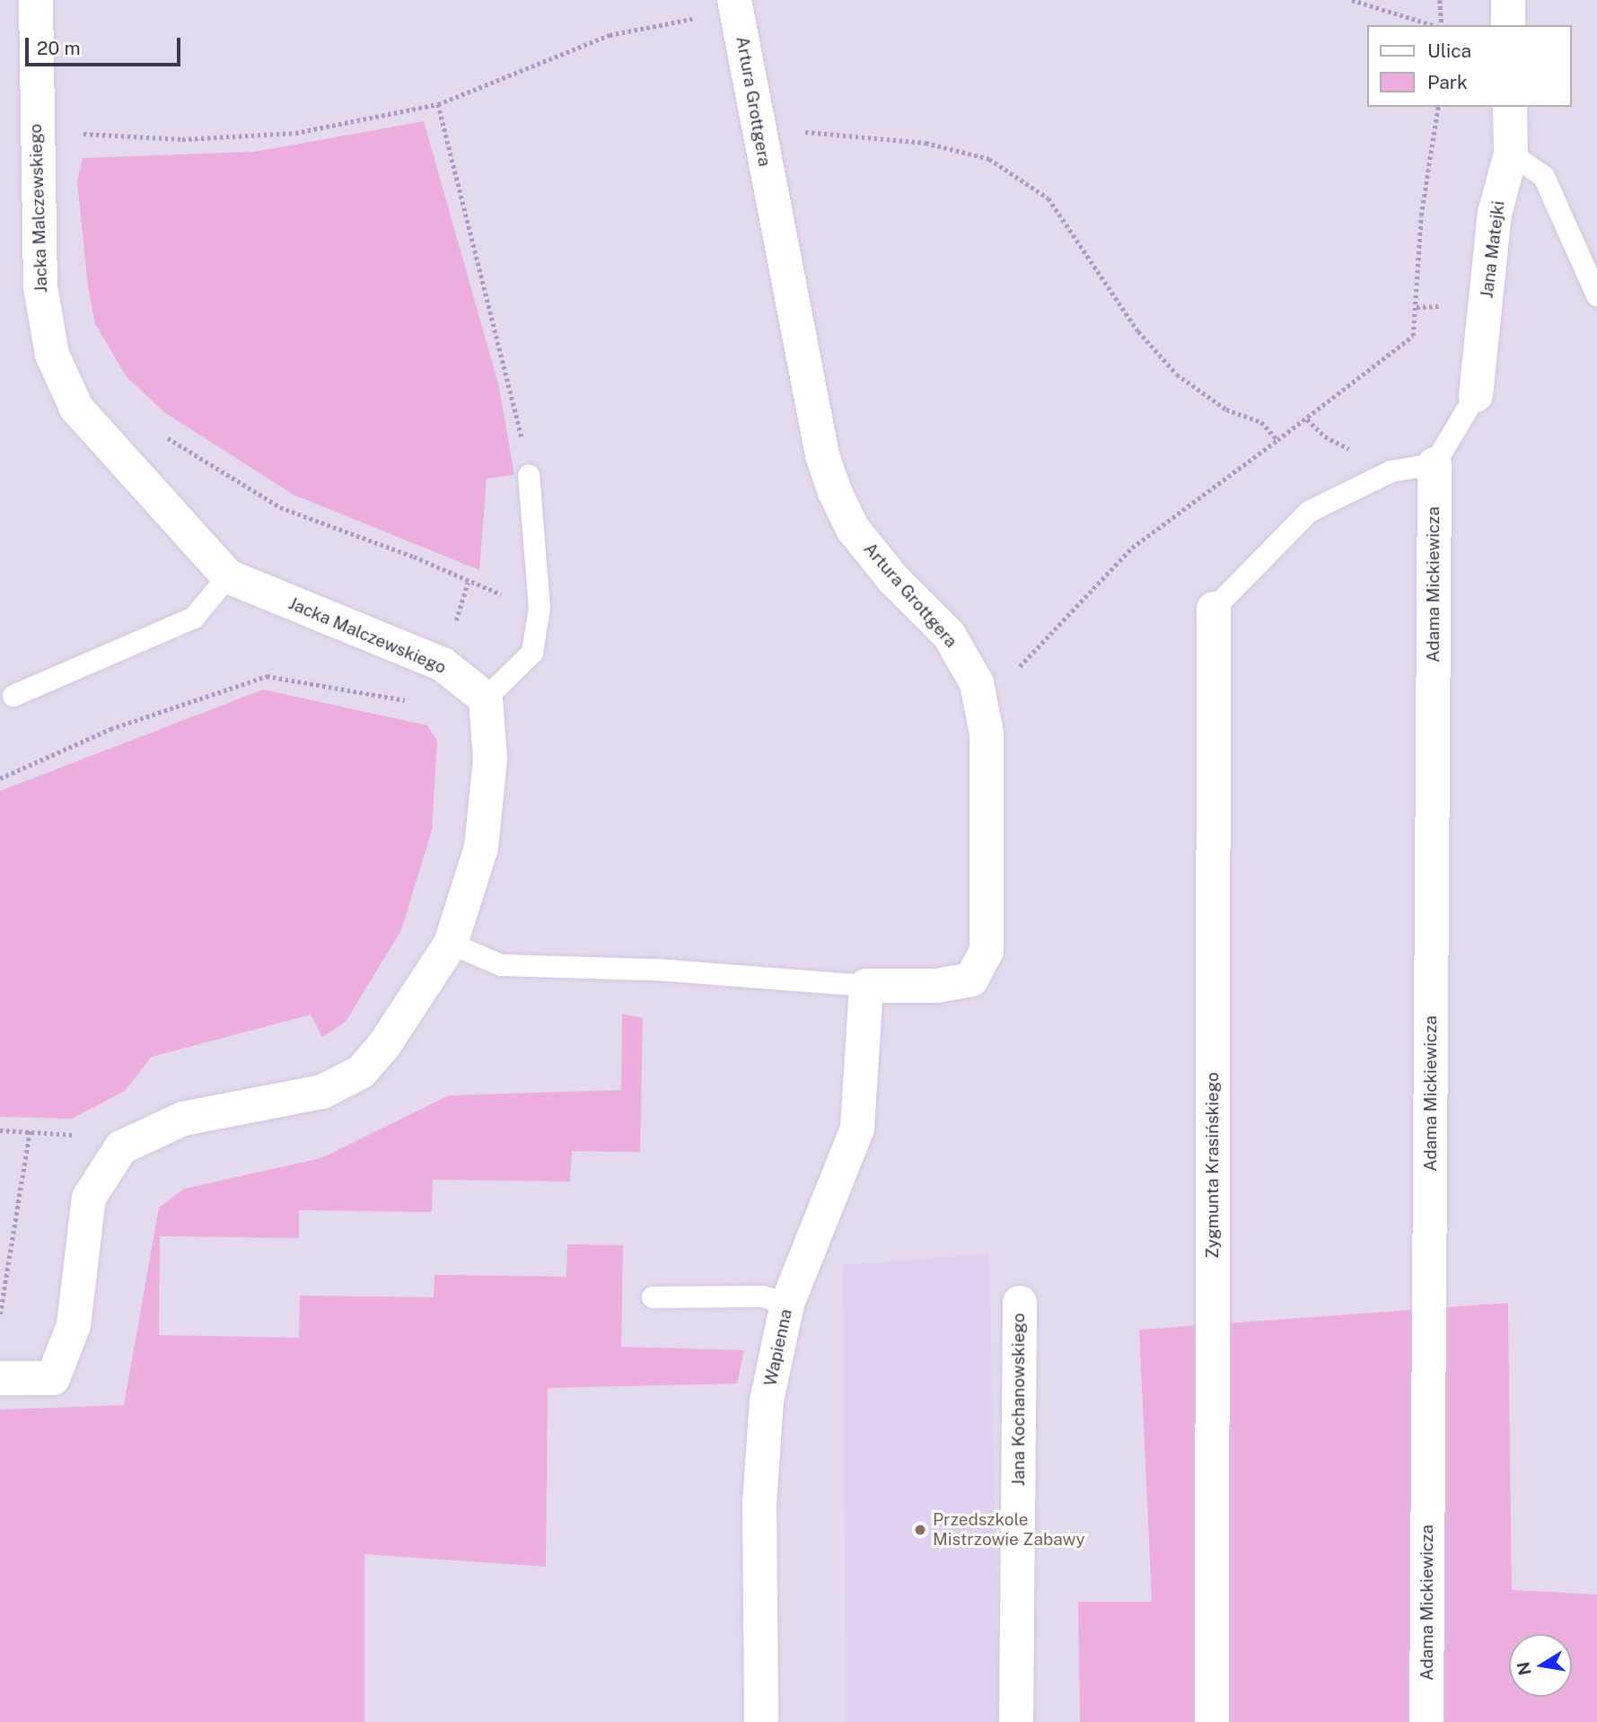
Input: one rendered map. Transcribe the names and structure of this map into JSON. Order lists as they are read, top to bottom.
{
  "streets": {
    "street": [
      "Artura Grottgera",
      "Jacka Malczewskiego",
      "Jana Matejki",
      "Adama Mickiewicza",
      "Zygmunta Krasińskiego",
      "Wapienna",
      "Jana Kochanowskiego"
    ]
  },
  "crossings": [
    ["Artura Grottgera", "Wapienna"]
  ],
  "places": ["Przedszkole Mistrzowie Zabawy"],
  "legend": ["Ulica", "Park"],
  "scale_bar": "20 m",
  "north": "left"
}
